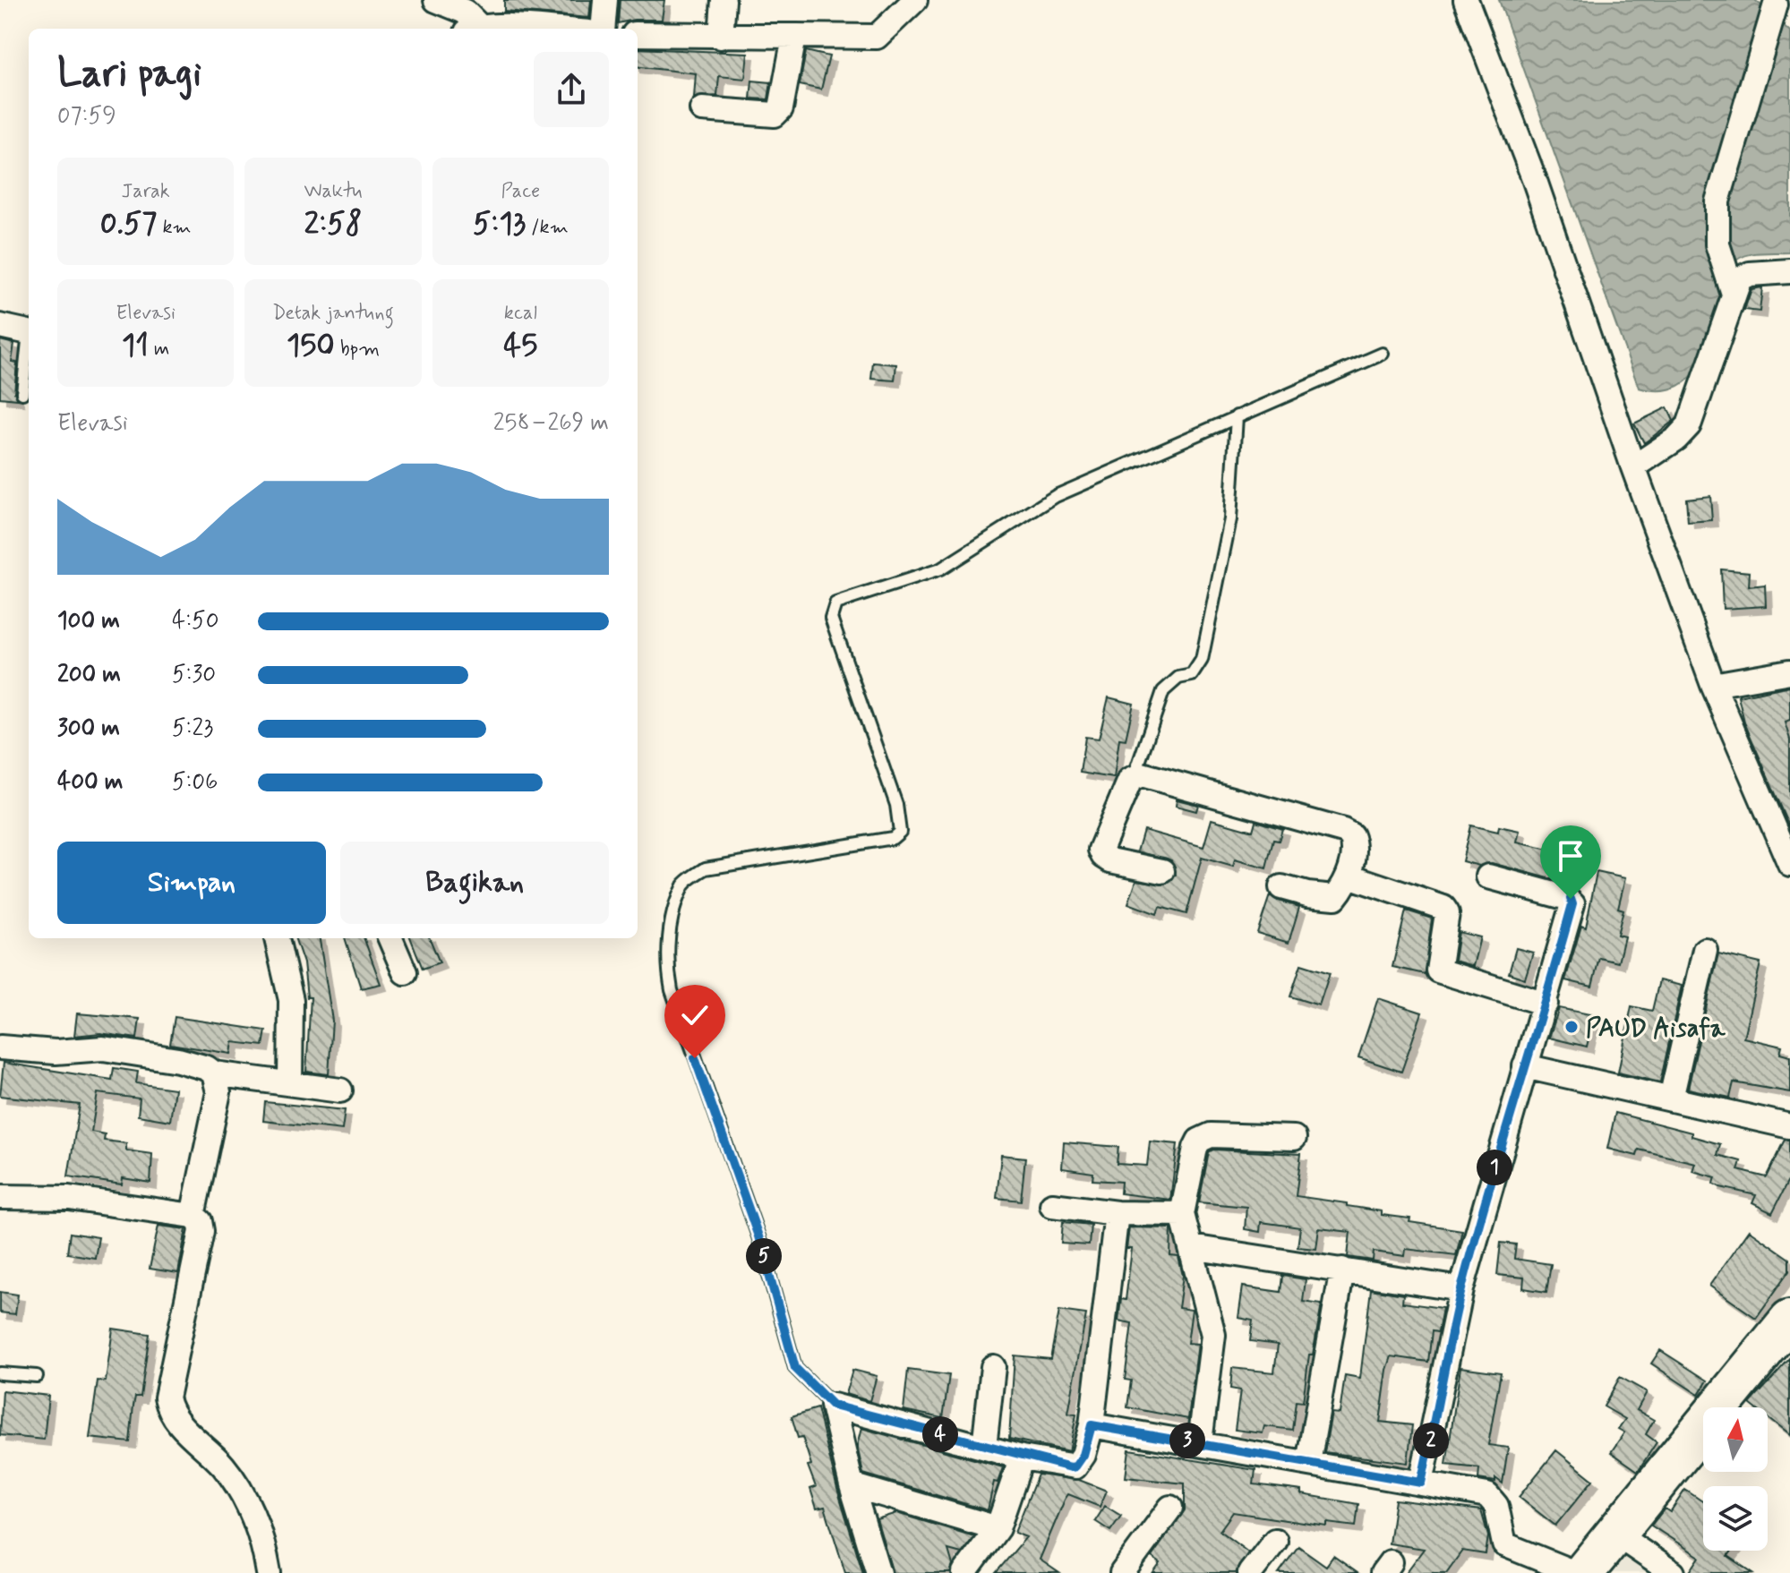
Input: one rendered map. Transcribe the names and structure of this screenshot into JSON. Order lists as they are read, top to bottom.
{
  "places": ["PAUD Aisafa"],
  "north": "top",
  "page": {
    "heading": ["Lari pagi", "07:59"],
    "stats": [
      ["Jarak", "0.57 km"],
      ["Waktu", "2:58"],
      ["Pace", "5:13 /km"],
      ["Elevasi", "11 m"],
      ["Detak jantung", "150 bpm"],
      ["kcal", "45"]
    ],
    "chart": ["Elevasi", "258–269 m"],
    "list": [
      {
        "name": "100 m",
        "note": "4:50"
      },
      {
        "name": "200 m",
        "note": "5:30"
      },
      {
        "name": "300 m",
        "note": "5:23"
      },
      {
        "name": "400 m",
        "note": "5:06"
      }
    ],
    "buttons": ["Simpan", "Bagikan"],
    "pins": [
      "1",
      "5",
      "4",
      "2",
      "3"
    ]
  }
}
